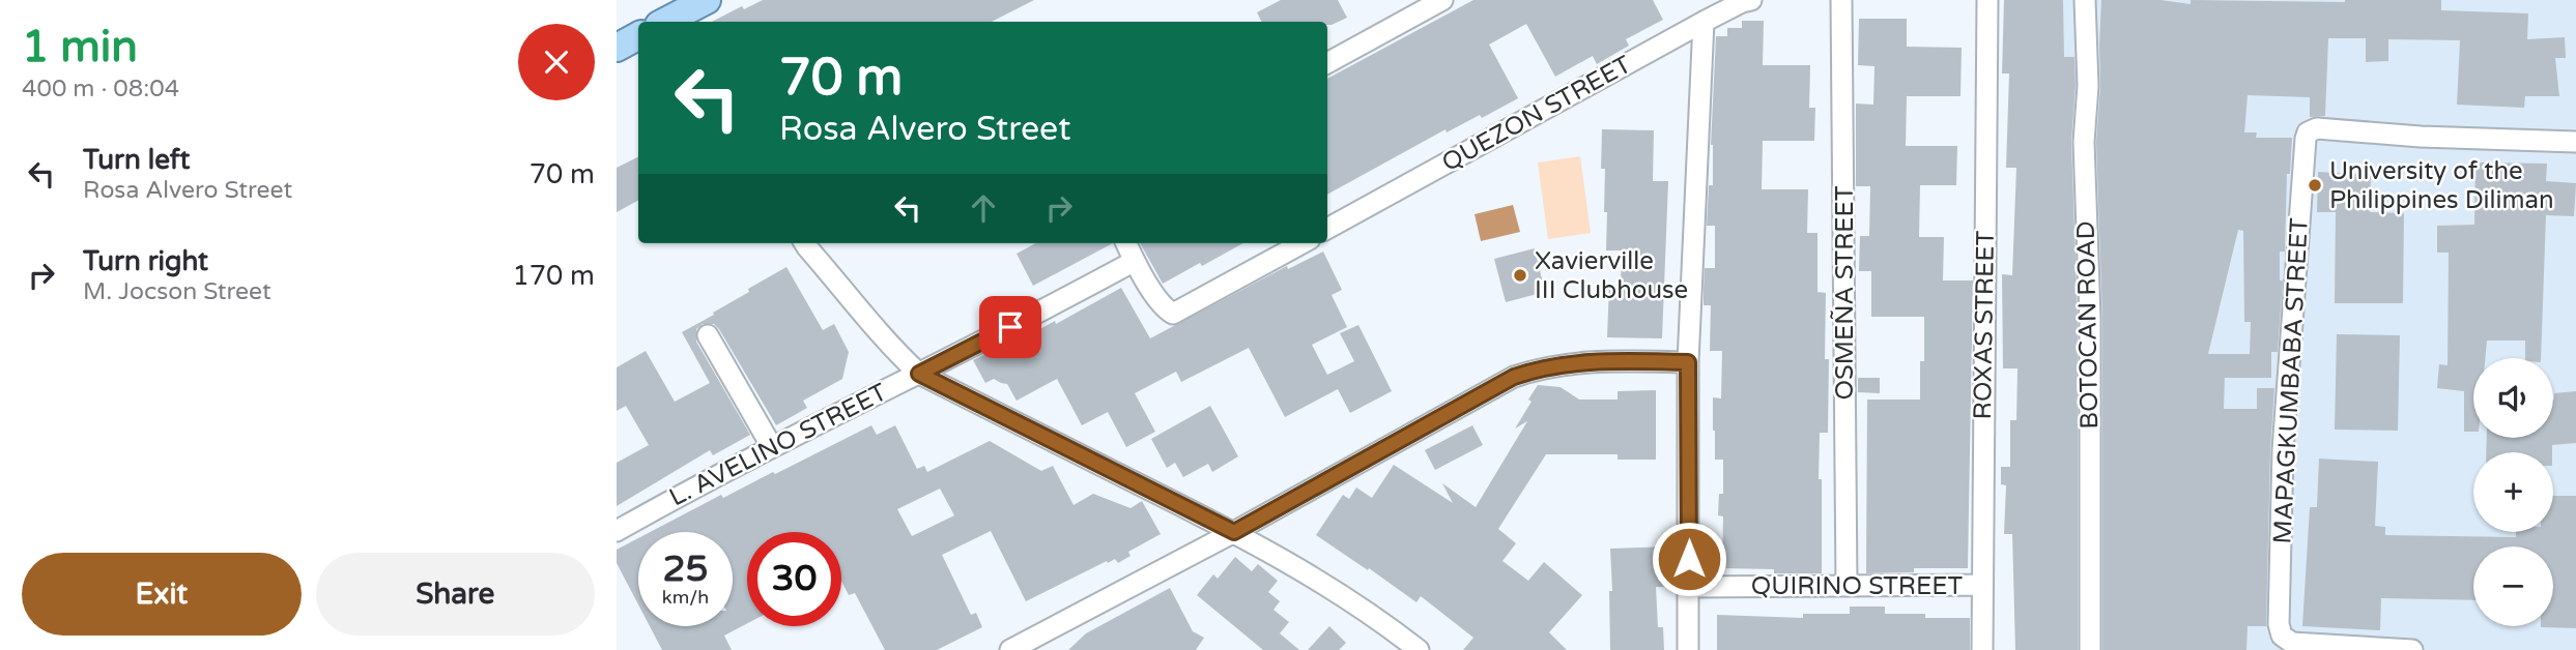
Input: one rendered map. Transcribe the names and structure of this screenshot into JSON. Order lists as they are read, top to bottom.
{
  "streets": {
    "street": [
      "QUEZON STREET",
      "OSMEÑA STREET",
      "ROXAS STREET",
      "BOTOCAN ROAD",
      "MAPAGKUMBABA STREET",
      "L. AVELINO STREET",
      "QUIRINO STREET"
    ]
  },
  "crossings": [
    ["OSMEÑA STREET", "QUIRINO STREET"],
    ["ROXAS STREET", "QUIRINO STREET"]
  ],
  "places": ["University of the Philippines Diliman", "Xavierville III Clubhouse"],
  "page": {
    "heading": ["1 min", "400 m · 08:04"],
    "turn": ["70 m", "Rosa Alvero Street"],
    "list": [
      {
        "name": "Turn left",
        "note": "Rosa Alvero Street",
        "value": "70 m"
      },
      {
        "name": "Turn right",
        "note": "M. Jocson Street",
        "value": "170 m"
      }
    ],
    "map_buttons": ["+", "−"],
    "speed": "25 km/h",
    "limit": "30",
    "buttons": ["Exit", "Share"]
  }
}
